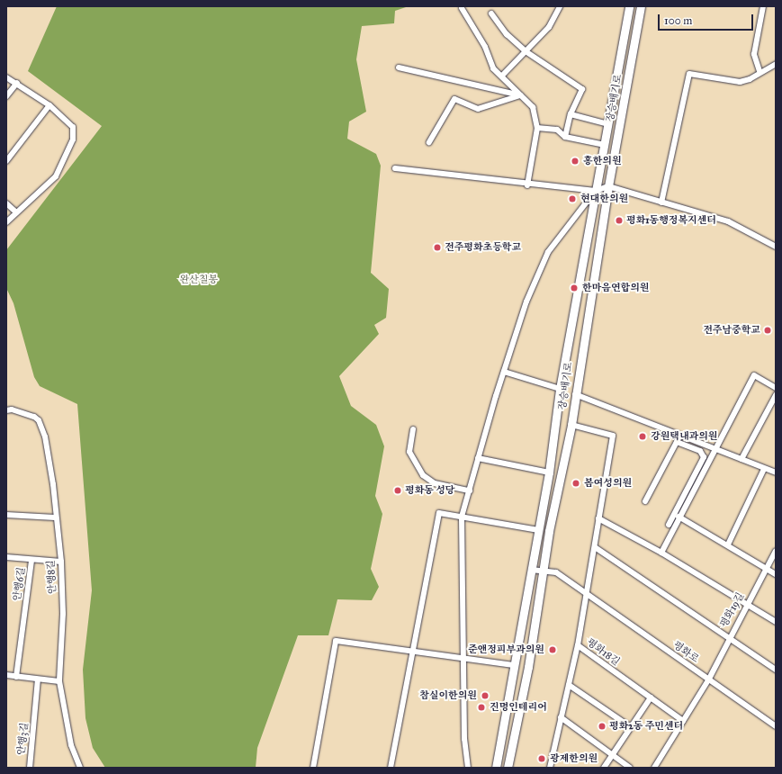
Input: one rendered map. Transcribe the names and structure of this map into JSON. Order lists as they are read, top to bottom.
{
  "streets": {
    "street": [
      "장승배기로",
      "안행8길",
      "안행6길",
      "평화19길",
      "평화18길",
      "평화로",
      "안행3길"
    ]
  },
  "crossings": [
    ["장승배기로", "평화로"],
    ["안행8길", "안행6길"],
    ["평화19길", "평화로"]
  ],
  "parks": ["완산칠봉"],
  "places": [
    "홍한의원",
    "현대한의원",
    "평화1동행정복지센터",
    "전주평화초등학교",
    "한마음연합의원",
    "전주남중학교",
    "강원택내과의원",
    "봄여성의원",
    "평화동 성당",
    "준앤정피부과의원",
    "참실이한의원",
    "진명인테리어",
    "평화2동 주민센터",
    "광제한의원"
  ],
  "scale_bar": "100 m"
}
